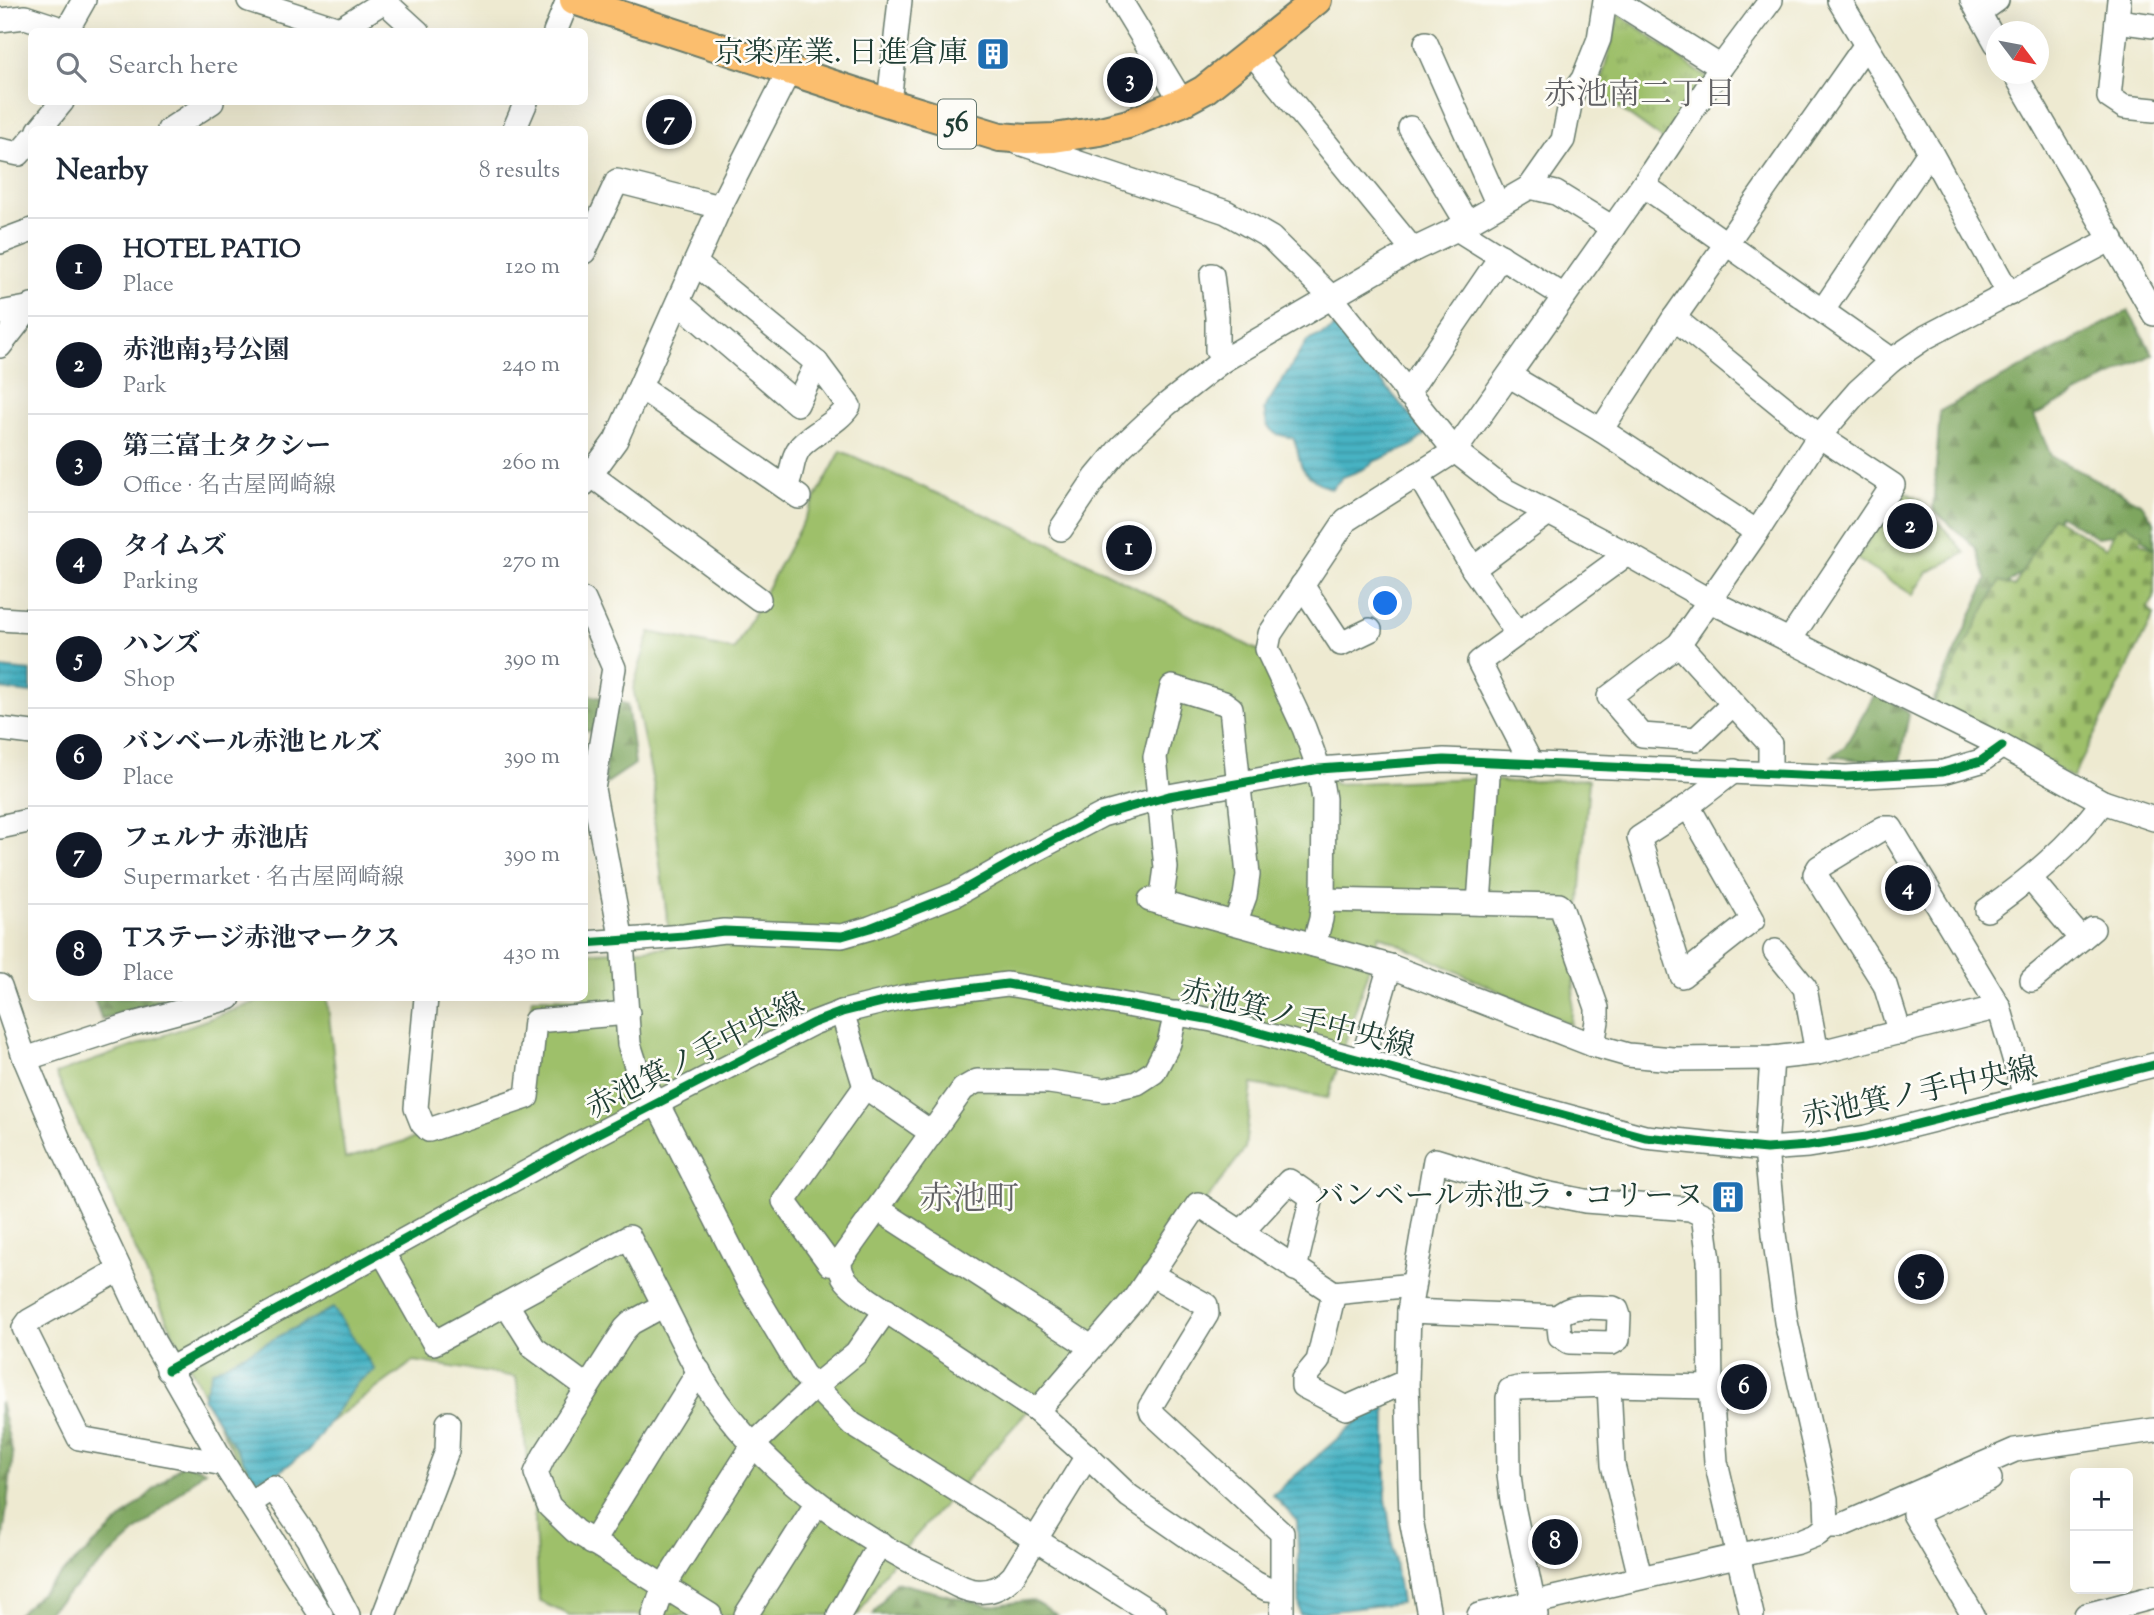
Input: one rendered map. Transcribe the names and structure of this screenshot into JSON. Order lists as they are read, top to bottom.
{
  "streets": {
    "main road": ["56"],
    "street": ["赤池箕ノ手中央線"]
  },
  "districts": ["赤池南二丁目", "赤池町"],
  "places": {
    "building": ["京楽産業. 日進倉庫", "バンベール赤池ラ・コリーヌ"]
  },
  "north": "bottom right",
  "page": {
    "search": "Search here",
    "pins": [
      "3",
      "7",
      "2",
      "1",
      "4",
      "5",
      "6",
      "8"
    ],
    "heading": ["Nearby", "8 results"],
    "list": [
      {
        "mark": "1",
        "name": "HOTEL PATIO",
        "note": "Place",
        "value": "120 m"
      },
      {
        "mark": "2",
        "name": "赤池南3号公園",
        "note": "Park",
        "value": "240 m"
      },
      {
        "mark": "3",
        "name": "第三富士タクシー",
        "note": "Office · 名古屋岡崎線",
        "value": "260 m"
      },
      {
        "mark": "4",
        "name": "タイムズ",
        "note": "Parking",
        "value": "270 m"
      },
      {
        "mark": "5",
        "name": "ハンズ",
        "note": "Shop",
        "value": "390 m"
      },
      {
        "mark": "6",
        "name": "バンベール赤池ヒルズ",
        "note": "Place",
        "value": "390 m"
      },
      {
        "mark": "7",
        "name": "フェルナ 赤池店",
        "note": "Supermarket · 名古屋岡崎線",
        "value": "390 m"
      },
      {
        "mark": "8",
        "name": "Tステージ赤池マークス",
        "note": "Place",
        "value": "430 m"
      }
    ],
    "map_buttons": ["+", "−"]
  }
}
